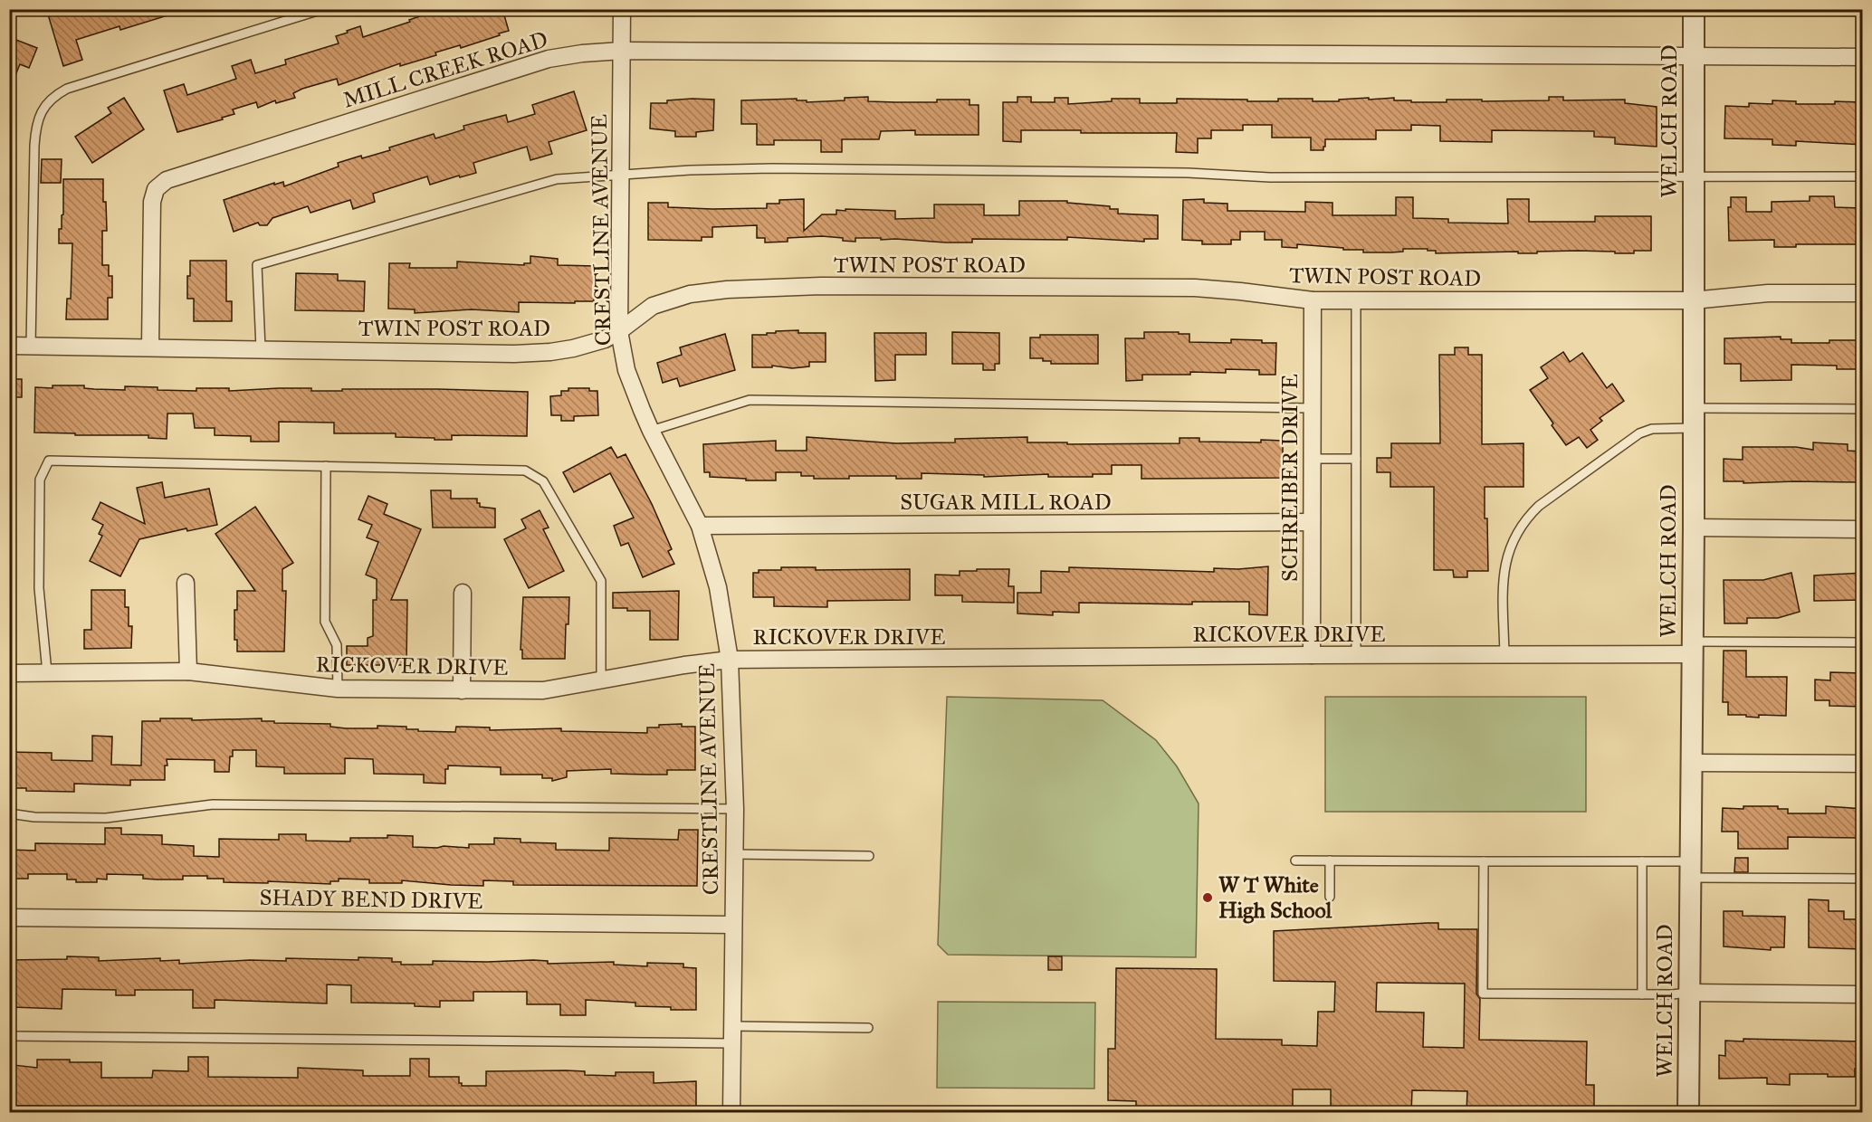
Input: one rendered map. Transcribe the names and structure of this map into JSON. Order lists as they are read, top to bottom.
{
  "streets": {
    "street": [
      "MILL CREEK ROAD",
      "WELCH ROAD",
      "CRESTLINE AVENUE",
      "TWIN POST ROAD",
      "SCHREIBER DRIVE",
      "SUGAR MILL ROAD",
      "RICKOVER DRIVE",
      "SHADY BEND DRIVE"
    ]
  },
  "crossings": [
    ["MILL CREEK ROAD", "WELCH ROAD"],
    ["MILL CREEK ROAD", "CRESTLINE AVENUE"],
    ["MILL CREEK ROAD", "TWIN POST ROAD"],
    ["WELCH ROAD", "TWIN POST ROAD"],
    ["WELCH ROAD", "RICKOVER DRIVE"],
    ["CRESTLINE AVENUE", "TWIN POST ROAD"],
    ["CRESTLINE AVENUE", "SUGAR MILL ROAD"],
    ["CRESTLINE AVENUE", "RICKOVER DRIVE"],
    ["CRESTLINE AVENUE", "SHADY BEND DRIVE"],
    ["TWIN POST ROAD", "SCHREIBER DRIVE"],
    ["SCHREIBER DRIVE", "SUGAR MILL ROAD"],
    ["SCHREIBER DRIVE", "RICKOVER DRIVE"]
  ],
  "places": ["W T White High School"]
}
